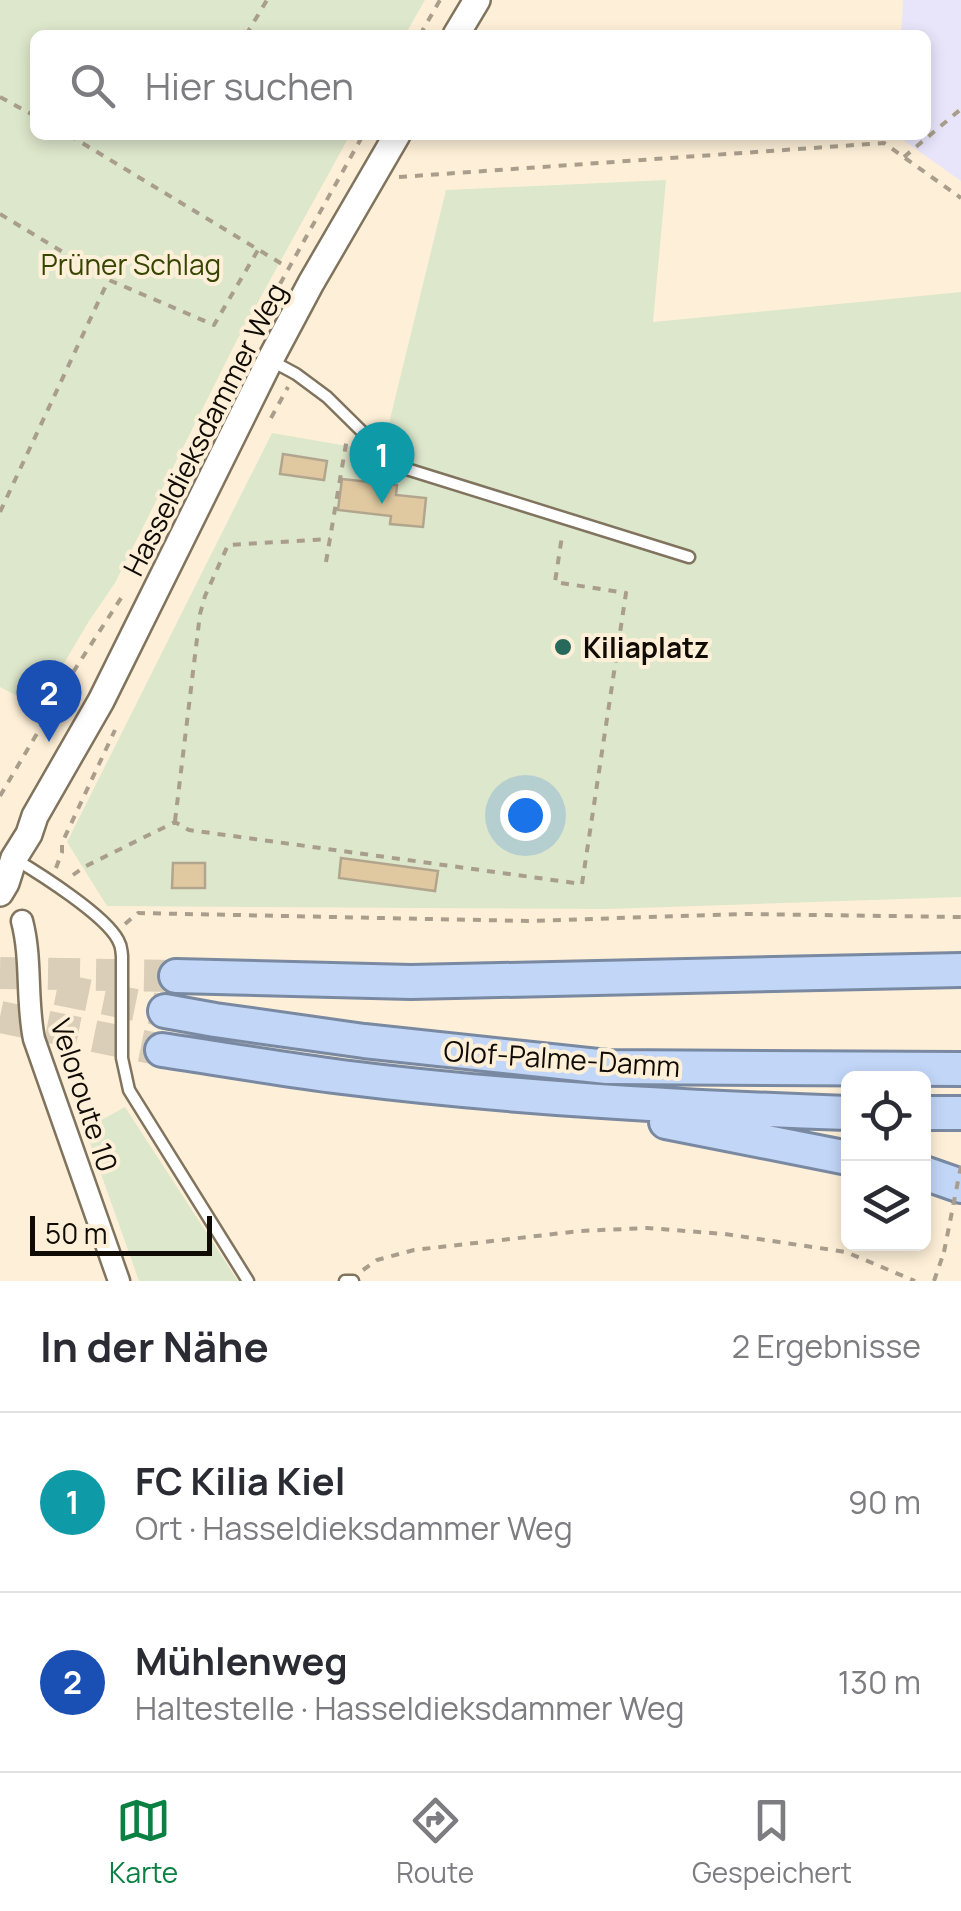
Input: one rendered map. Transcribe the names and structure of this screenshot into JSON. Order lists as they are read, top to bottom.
{
  "streets": {
    "highway": ["Olof-Palme-Damm"],
    "street": ["Hasseldieksdammer Weg", "Veloroute 10"]
  },
  "parks": ["Prüner Schlag"],
  "places": ["Kiliaplatz"],
  "scale_bar": "50 m",
  "page": {
    "search": "Hier suchen",
    "pins": ["1", "2"],
    "scale": "50 m",
    "heading": ["In der Nähe", "2 Ergebnisse"],
    "list": [
      {
        "mark": "1",
        "name": "FC Kilia Kiel",
        "note": "Ort · Hasseldieksdammer Weg",
        "value": "90 m"
      },
      {
        "mark": "2",
        "name": "Mühlenweg",
        "note": "Haltestelle · Hasseldieksdammer Weg",
        "value": "130 m"
      }
    ],
    "nav": ["Karte", "Route", "Gespeichert"]
  }
}
